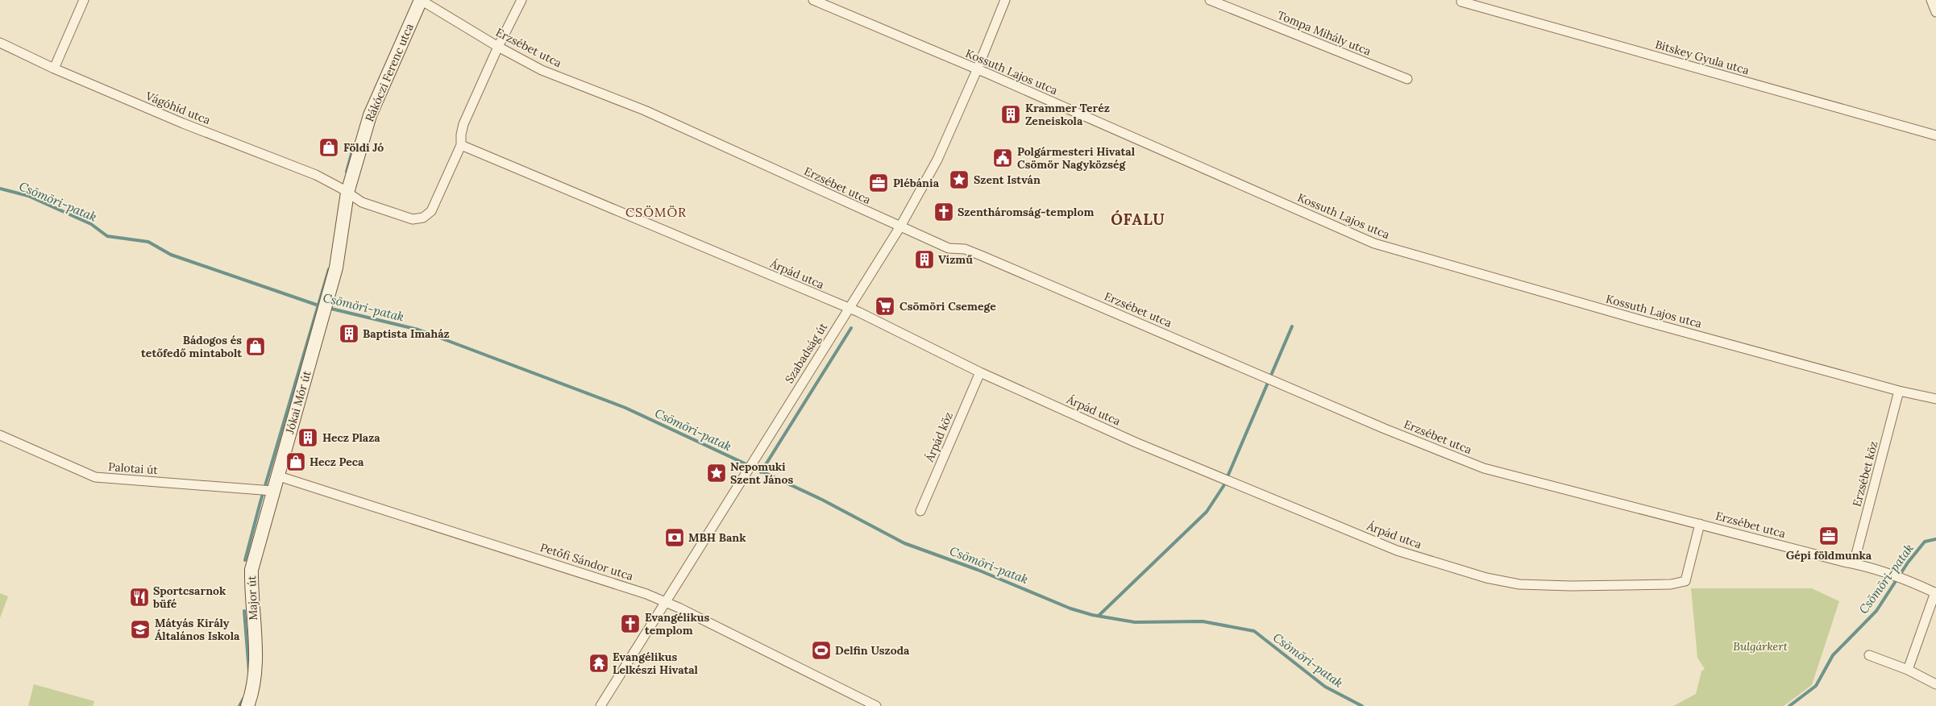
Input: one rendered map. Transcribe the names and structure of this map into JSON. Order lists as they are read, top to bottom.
{
  "streets": {
    "street": [
      "Tompa Mihály utca",
      "Erzsébet utca",
      "Bitskey Gyula utca",
      "Kossuth Lajos utca",
      "Rákóczi Ferenc utca",
      "Vágóhíd utca",
      "Árpád utca",
      "Szabadság út",
      "Jókai Mór út",
      "Árpád köz",
      "Palotai út",
      "Erzsébet köz",
      "Petőfi Sándor utca",
      "Major út"
    ]
  },
  "crossings": [
    ["Erzsébet utca", "Rákóczi Ferenc utca"],
    ["Erzsébet utca", "Árpád utca"],
    ["Erzsébet utca", "Szabadság út"],
    ["Erzsébet utca", "Erzsébet köz"],
    ["Kossuth Lajos utca", "Szabadság út"],
    ["Kossuth Lajos utca", "Erzsébet köz"],
    ["Rákóczi Ferenc utca", "Vágóhíd utca"],
    ["Rákóczi Ferenc utca", "Jókai Mór út"],
    ["Vágóhíd utca", "Árpád utca"],
    ["Vágóhíd utca", "Jókai Mór út"],
    ["Árpád utca", "Szabadság út"],
    ["Árpád utca", "Árpád köz"],
    ["Szabadság út", "Petőfi Sándor utca"],
    ["Jókai Mór út", "Palotai út"],
    ["Jókai Mór út", "Petőfi Sándor utca"],
    ["Jókai Mór út", "Major út"],
    ["Palotai út", "Major út"]
  ],
  "districts": ["CSÖMÖR", "ÓFALU"],
  "water": ["Csömöri-patak"],
  "parks": ["Bulgárkert"],
  "places": {
    "building": [
      "Krammer Teréz Zeneiskola",
      "Vízmű",
      "Baptista Imaház",
      "Hecz Plaza"
    ],
    "shop": ["Földi Jó", "Bádogos és tetőfedő mintabolt", "Hecz Peca"],
    "public building": ["Polgármesteri Hivatal Csömör Nagyközség"],
    "place": ["Szent István", "Nepomuki Szent János"],
    "office": ["Plébánia", "Gépi földmunka"],
    "church": ["Szentháromság-templom", "Evangélikus templom"],
    "supermarket": ["Csömöri Csemege"],
    "bank": ["MBH Bank"],
    "restaurant": ["Sportcsarnok büfé"],
    "school or university": ["Mátyás Király Általános Iskola"],
    "sports": ["Delfin Uszoda"],
    "temple": ["Evangélikus Lelkészi Hivatal"]
  }
}
